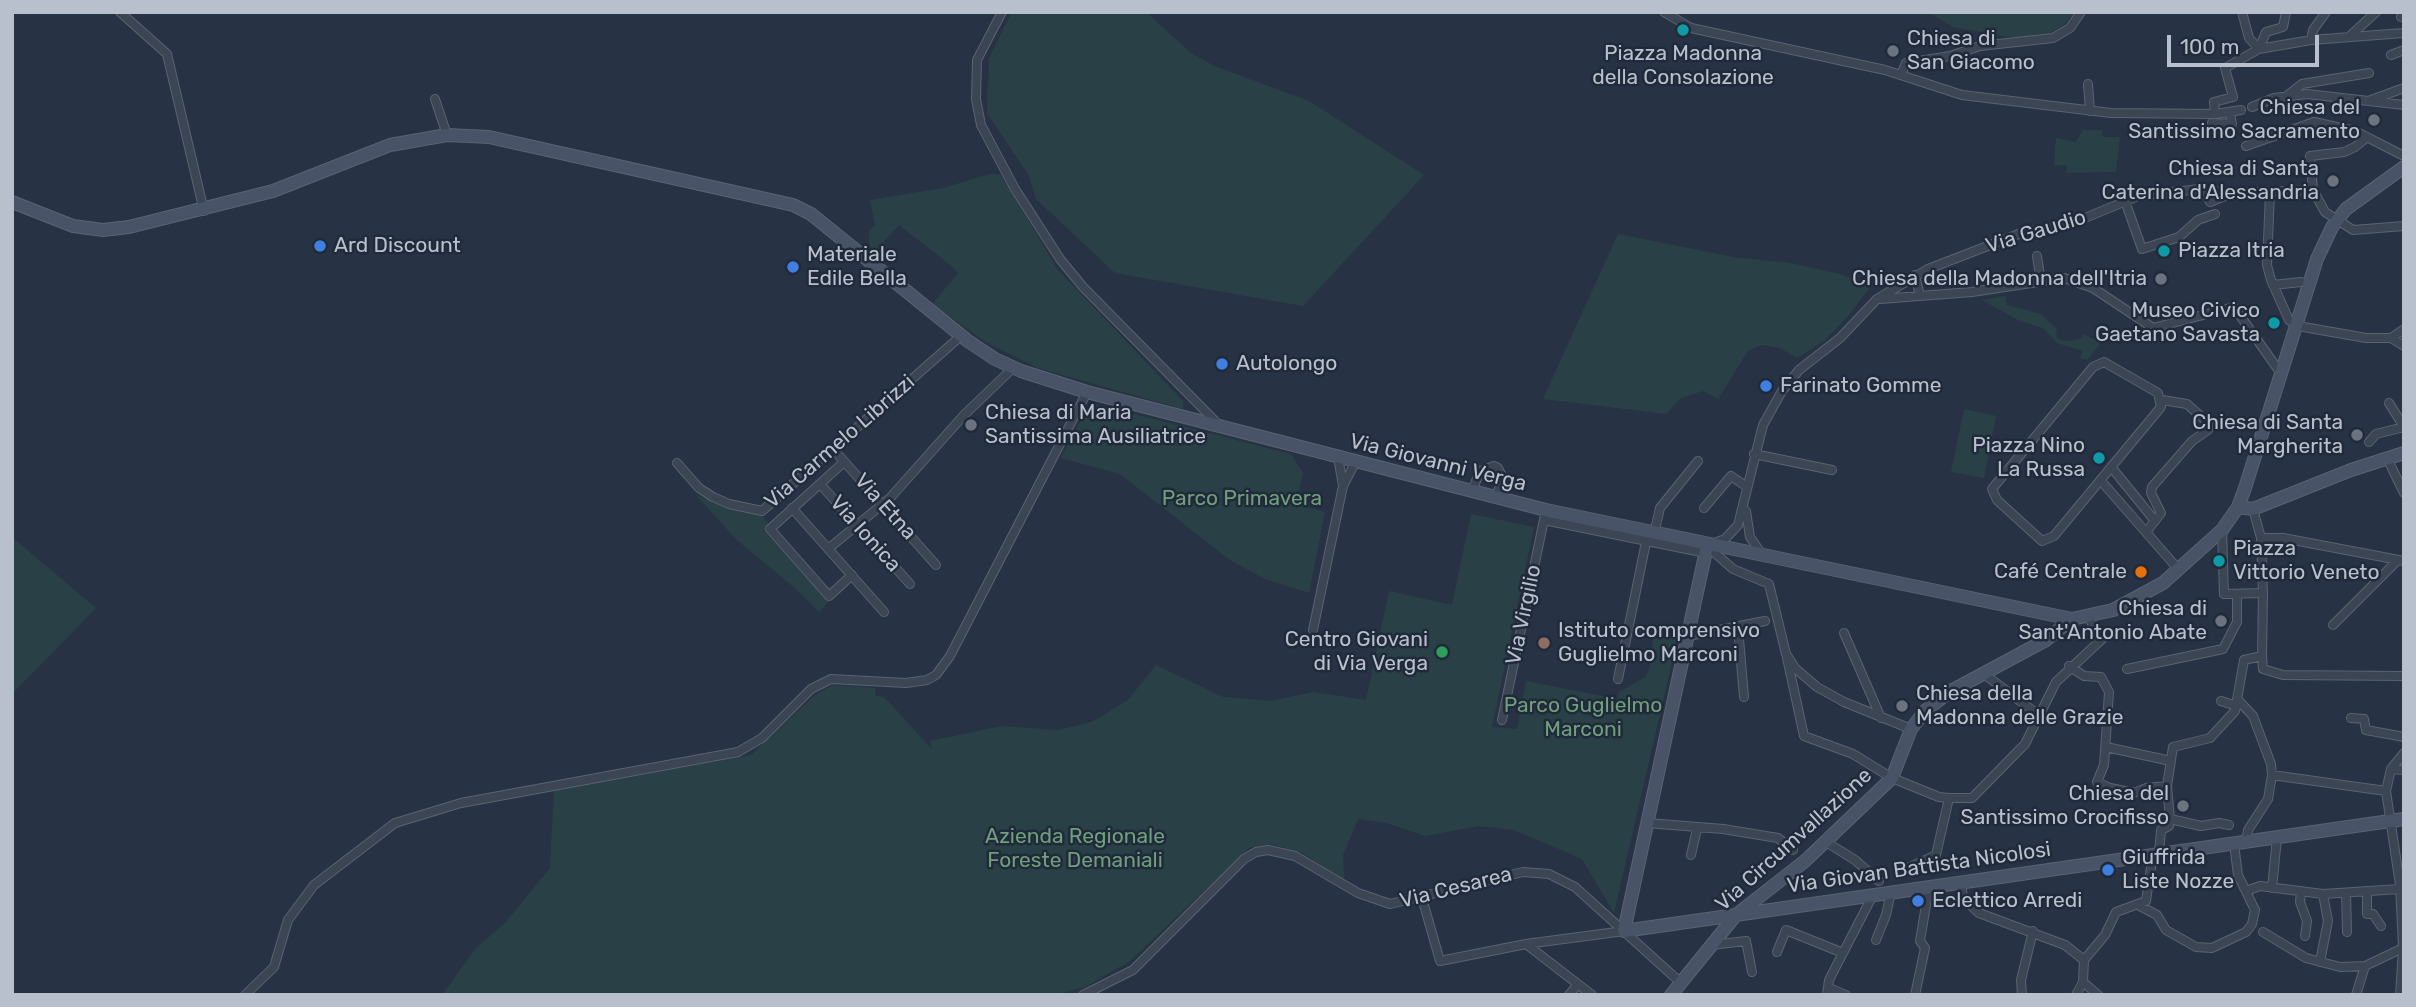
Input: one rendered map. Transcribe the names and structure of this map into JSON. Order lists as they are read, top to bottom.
{
  "streets": {
    "street": [
      "Via Gaudio",
      "Via Carmelo Librizzi",
      "Via Giovanni Verga",
      "Via Etna",
      "Via Ionica",
      "Via Virgilio",
      "Via Circumvallazione",
      "Via Giovan Battista Nicolosi",
      "Via Cesarea"
    ]
  },
  "crossings": [
    ["Via Carmelo Librizzi", "Via Giovanni Verga"],
    ["Via Carmelo Librizzi", "Via Etna"],
    ["Via Giovanni Verga", "Via Virgilio"],
    ["Via Giovanni Verga", "Via Circumvallazione"],
    ["Via Circumvallazione", "Via Giovan Battista Nicolosi"],
    ["Via Circumvallazione", "Via Cesarea"],
    ["Via Giovan Battista Nicolosi", "Via Cesarea"]
  ],
  "parks": ["Parco Primavera", "Parco Guglielmo Marconi", "Azienda Regionale Foreste Demaniali"],
  "places": [
    "Piazza Madonna della Consolazione",
    "Chiesa di San Giacomo",
    "Chiesa del Santissimo Sacramento",
    "Chiesa di Santa Caterina d'Alessandria",
    "Ard Discount",
    "Piazza Itria",
    "Materiale Edile Bella",
    "Chiesa della Madonna dell'Itria",
    "Museo Civico Gaetano Savasta",
    "Autolongo",
    "Farinato Gomme",
    "Chiesa di Maria Santissima Ausiliatrice",
    "Chiesa di Santa Margherita",
    "Piazza Nino La Russa",
    "Piazza Vittorio Veneto",
    "Café Centrale",
    "Chiesa di Sant'Antonio Abate",
    "Istituto comprensivo Guglielmo Marconi",
    "Centro Giovani di Via Verga",
    "Chiesa della Madonna delle Grazie",
    "Chiesa del Santissimo Crocifisso",
    "Giuffrida Liste Nozze",
    "Eclettico Arredi"
  ],
  "scale_bar": "100 m"
}
